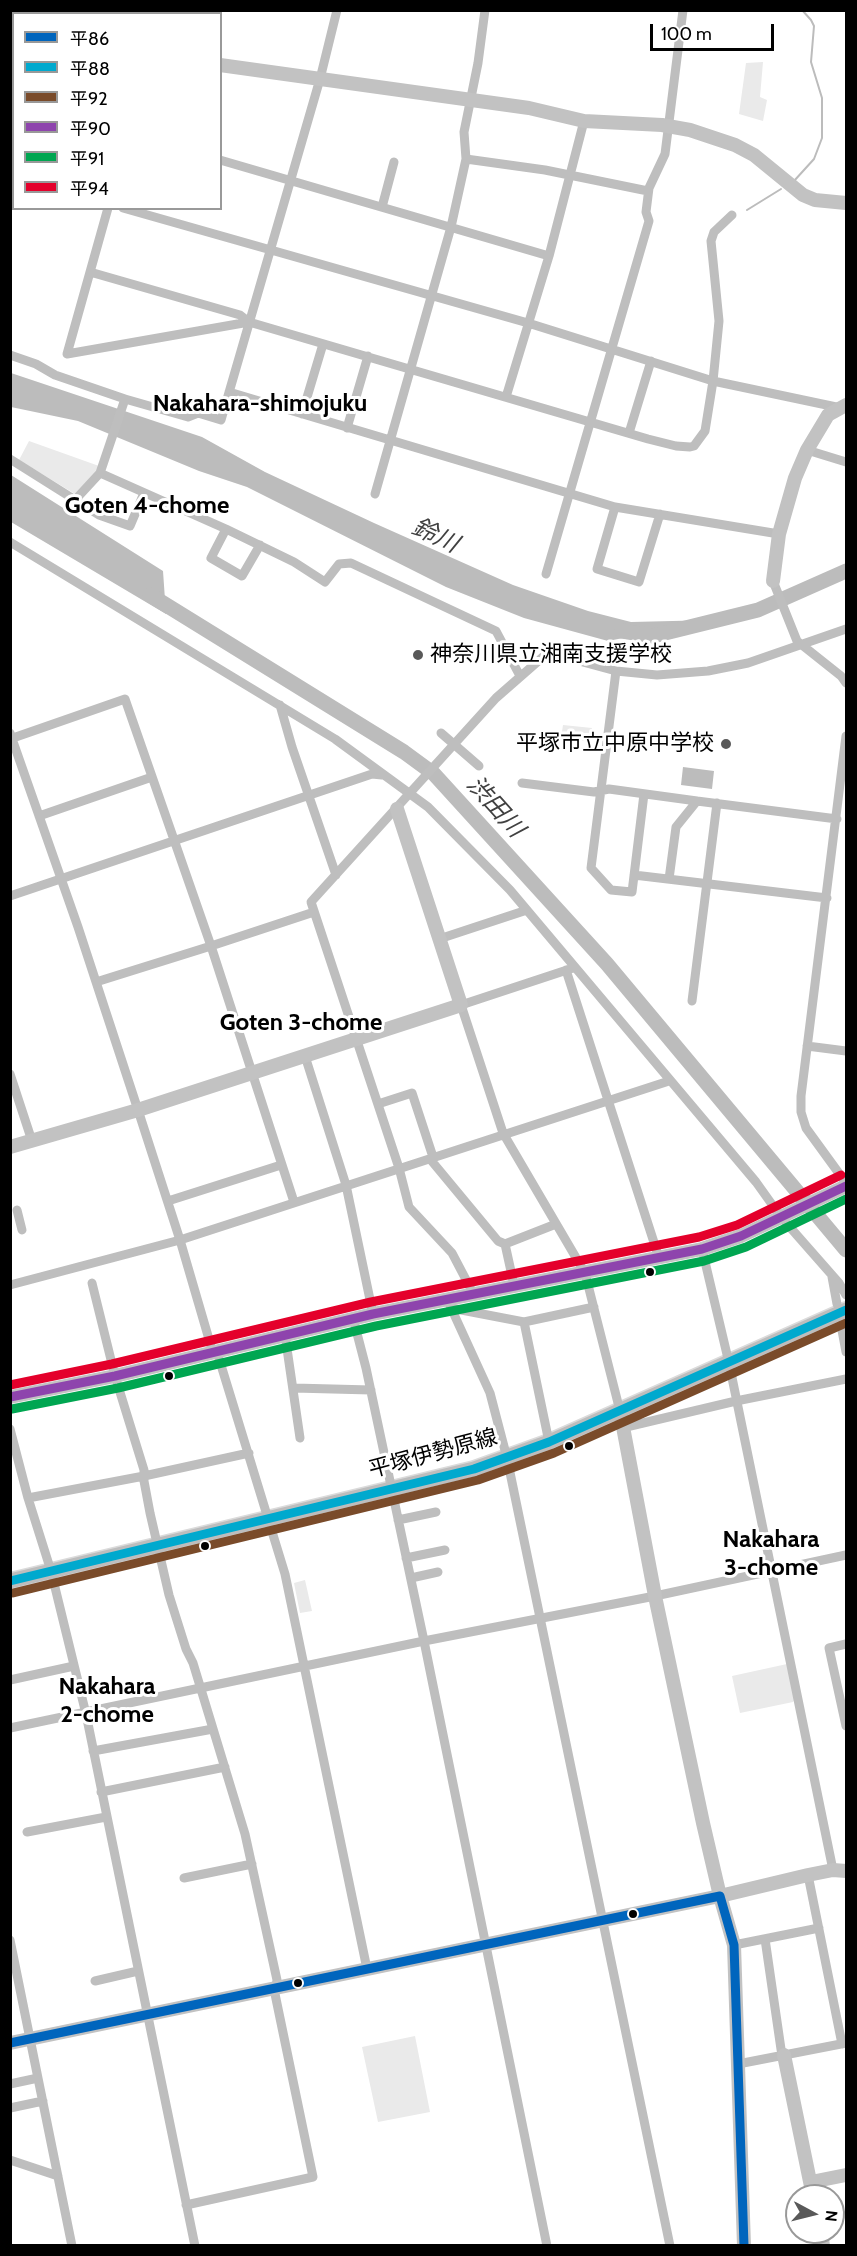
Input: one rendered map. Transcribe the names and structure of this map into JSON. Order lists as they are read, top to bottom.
{
  "streets": {
    "main road": ["平塚伊勢原線"]
  },
  "districts": [
    "Nakahara-shimojuku",
    "Goten 4-chome",
    "Goten 3-chome",
    "Nakahara 3-chome",
    "Nakahara 2-chome"
  ],
  "water": ["鈴川", "渋田川"],
  "places": ["神奈川県立湘南支援学校", "平塚市立中原中学校"],
  "lines": [
    "transit line 平94",
    "transit line 平90",
    "transit line 平91",
    "transit line 平88",
    "transit line 平92",
    "transit line 平86"
  ],
  "legend": [
    "平86",
    "平88",
    "平92",
    "平90",
    "平91",
    "平94"
  ],
  "scale_bar": "100 m",
  "north": "right"
}
